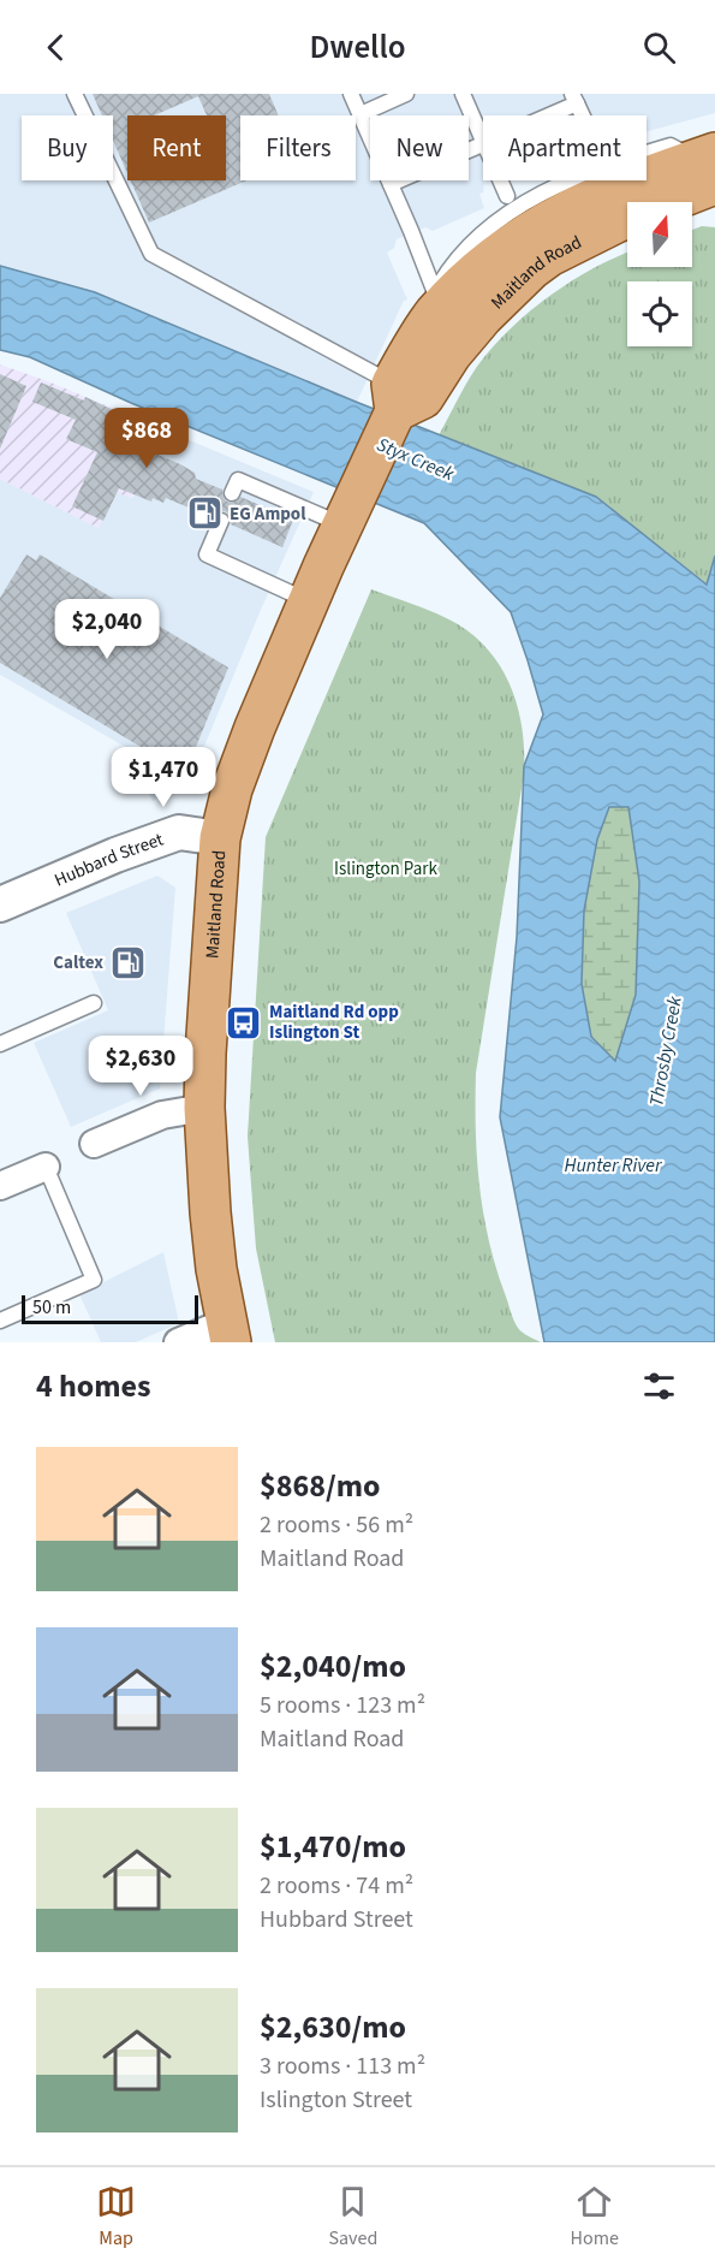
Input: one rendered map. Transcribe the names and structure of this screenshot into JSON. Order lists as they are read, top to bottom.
{
  "streets": {
    "main road": ["Maitland Road"],
    "street": ["Hubbard Street"]
  },
  "crossings": [
    ["Maitland Road", "Hubbard Street"]
  ],
  "water": ["Styx Creek", "Throsby Creek", "Hunter River"],
  "parks": ["Islington Park"],
  "places": {
    "fuel station": ["EG Ampol", "Caltex"],
    "bus stop": ["Maitland Rd opp Islington St"]
  },
  "scale_bar": "50 m",
  "north": "top",
  "page": {
    "header": "Dwello",
    "chip": [
      "Buy",
      "Rent",
      "Filters",
      "New",
      "Apartment"
    ],
    "price": [
      "$868",
      "$2,040",
      "$1,470",
      "$2,630"
    ],
    "scale": "50 m",
    "heading": "4 homes",
    "list": [
      {
        "name": "$868/mo",
        "note": "2 rooms · 56 m² · Maitland Road"
      },
      {
        "name": "$2,040/mo",
        "note": "5 rooms · 123 m² · Maitland Road"
      },
      {
        "name": "$1,470/mo",
        "note": "2 rooms · 74 m² · Hubbard Street"
      },
      {
        "name": "$2,630/mo",
        "note": "3 rooms · 113 m² · Islington Street"
      }
    ],
    "tabs": ["Map", "Saved", "Home"]
  }
}
